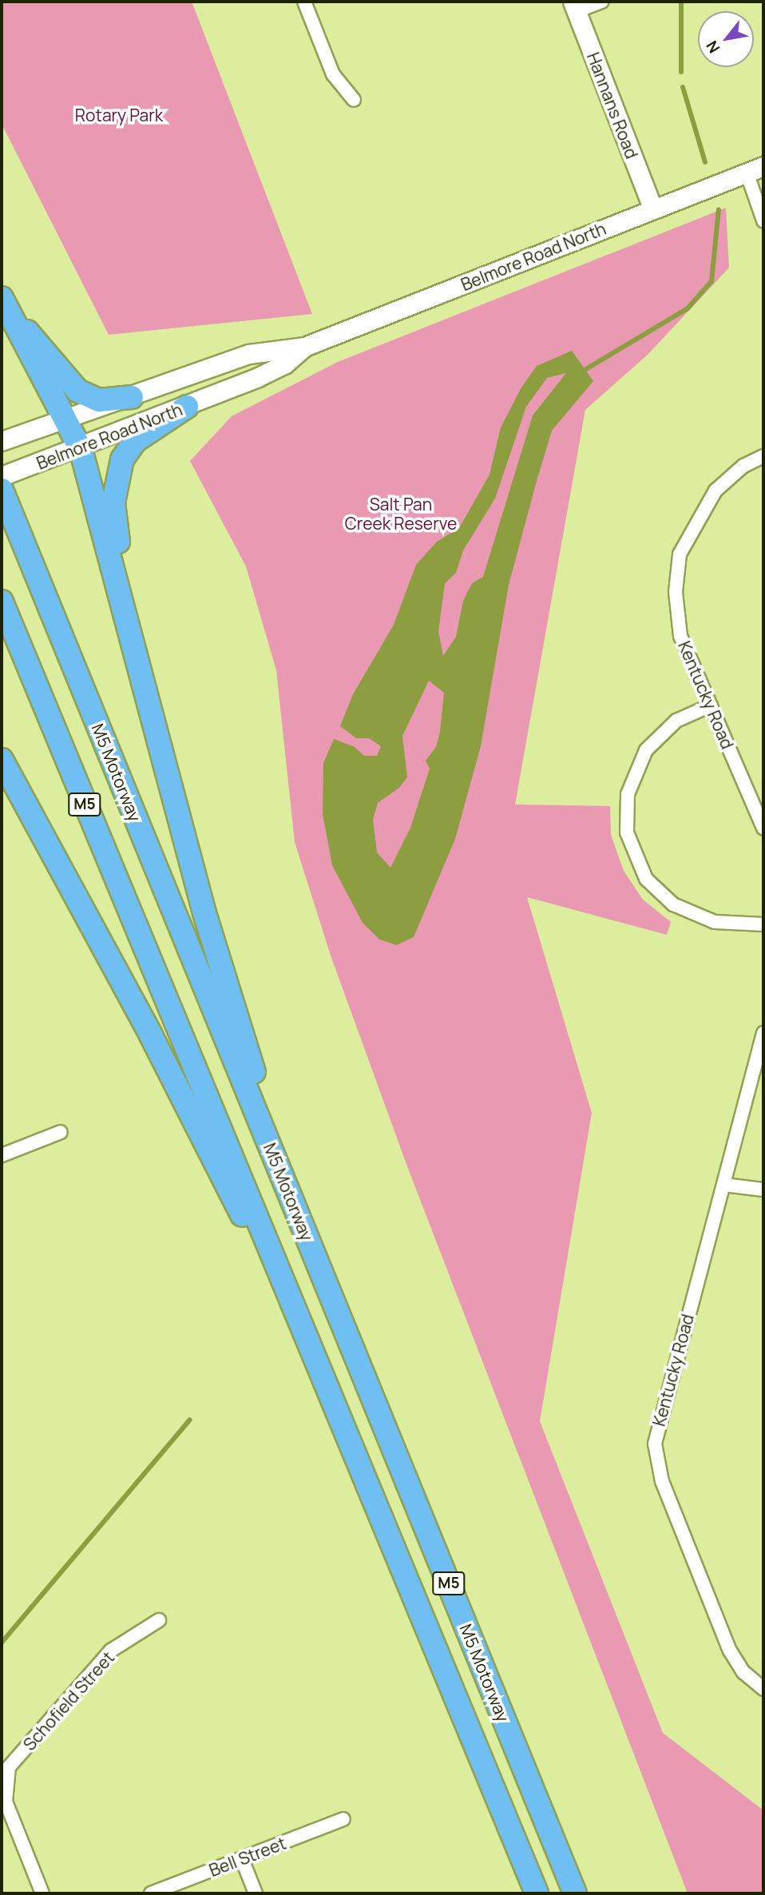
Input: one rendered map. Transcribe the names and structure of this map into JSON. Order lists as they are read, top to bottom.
{
  "streets": {
    "highway": ["M5 Motorway", "M5"],
    "main road": ["Hannans Road", "Belmore Road North"],
    "street": ["Kentucky Road", "Schofield Street", "Bell Street"]
  },
  "crossings": [
    ["Hannans Road", "Belmore Road North"]
  ],
  "parks": ["Rotary Park", "Salt Pan Creek Reserve"],
  "north": "bottom left"
}
